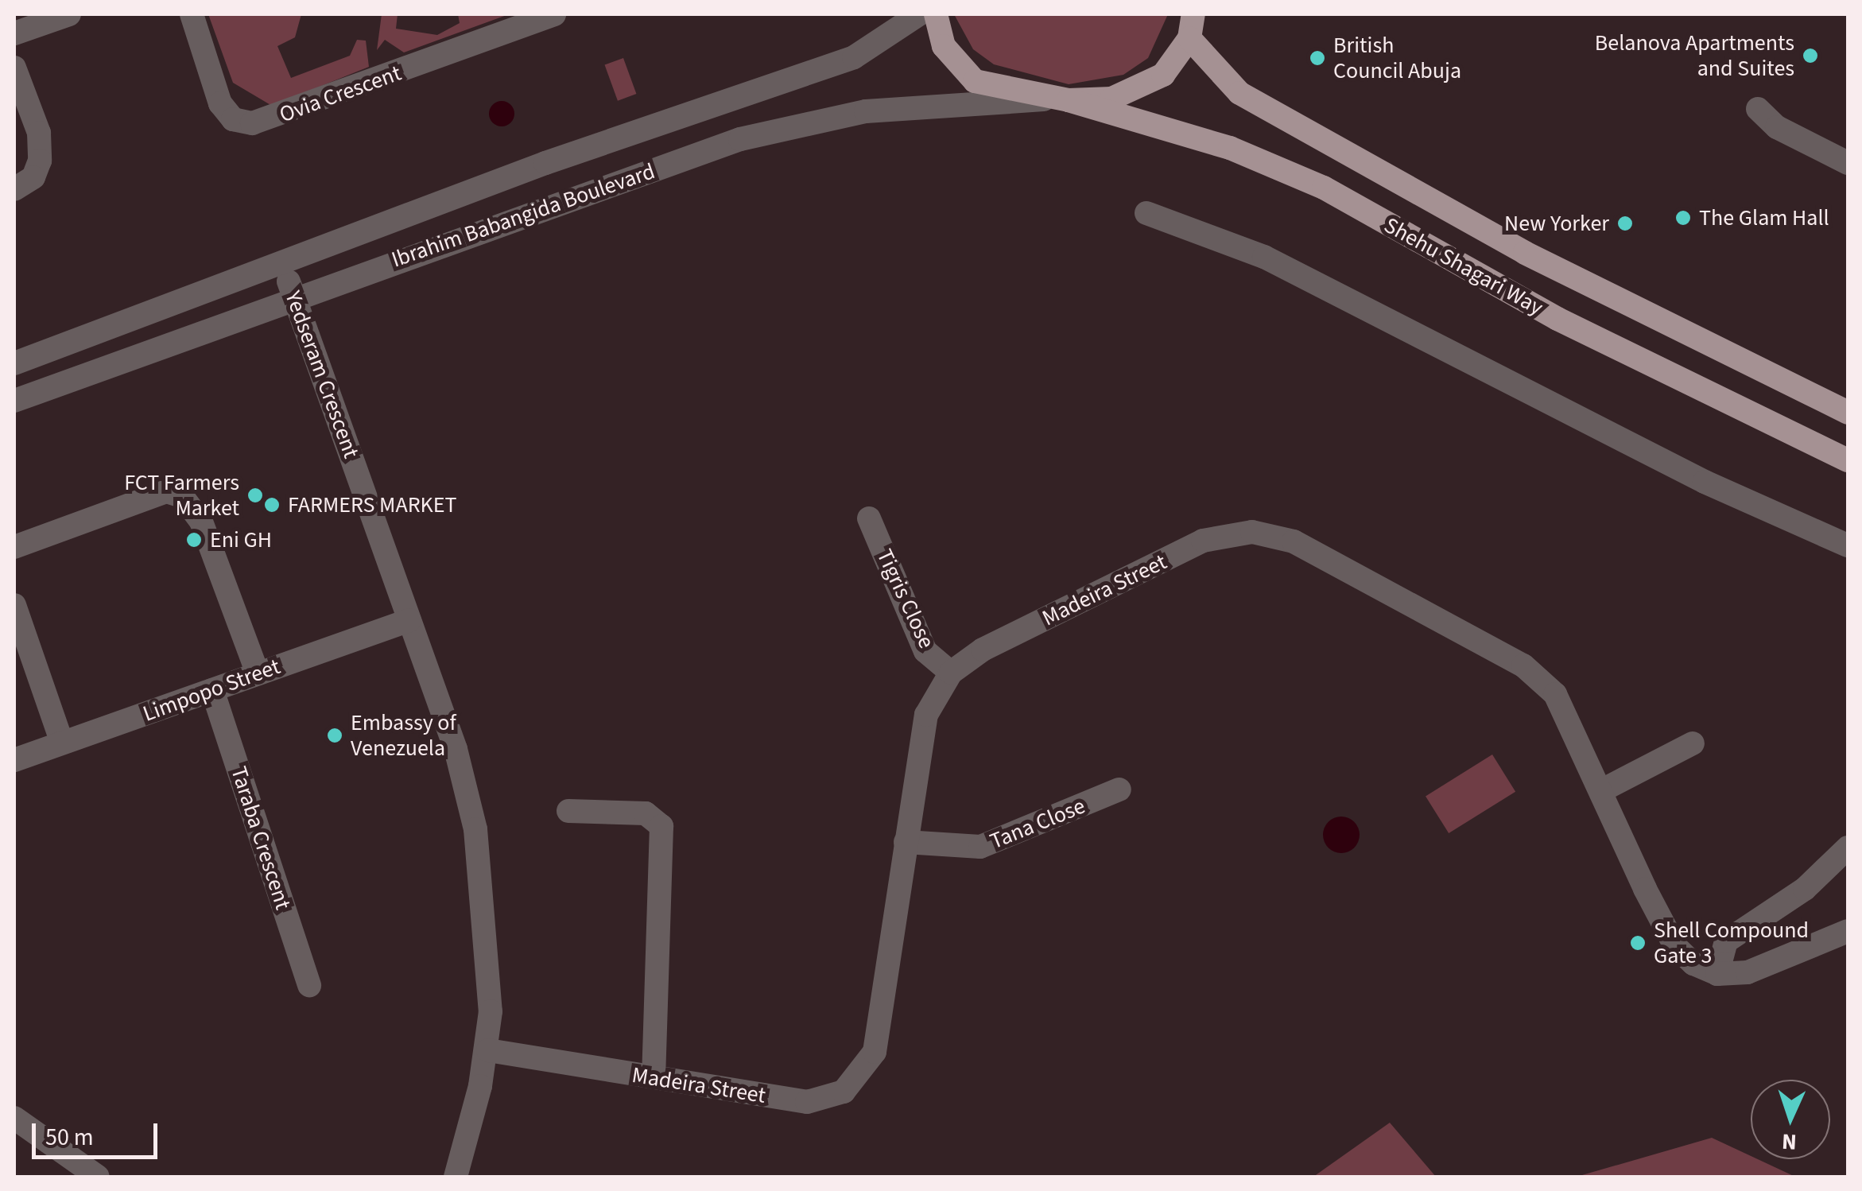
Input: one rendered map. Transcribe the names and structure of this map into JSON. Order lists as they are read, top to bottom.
{
  "streets": {
    "main road": ["Shehu Shagari Way"],
    "street": [
      "Ovia Crescent",
      "Ibrahim Babangida Boulevard",
      "Yedseram Crescent",
      "Madeira Street",
      "Tigris Close",
      "Limpopo Street",
      "Tana Close",
      "Taraba Crescent"
    ]
  },
  "crossings": [
    ["Ibrahim Babangida Boulevard", "Shehu Shagari Way"],
    ["Ibrahim Babangida Boulevard", "Yedseram Crescent"],
    ["Yedseram Crescent", "Madeira Street"],
    ["Yedseram Crescent", "Limpopo Street"],
    ["Madeira Street", "Tigris Close"],
    ["Madeira Street", "Tana Close"],
    ["Limpopo Street", "Taraba Crescent"]
  ],
  "places": [
    "Belanova Apartments and Suites",
    "British Council Abuja",
    "The Glam Hall",
    "New Yorker",
    "FCT Farmers Market",
    "FARMERS MARKET",
    "Eni GH",
    "Embassy of Venezuela",
    "Shell Compound Gate 3"
  ],
  "scale_bar": "50 m",
  "north": "bottom"
}
